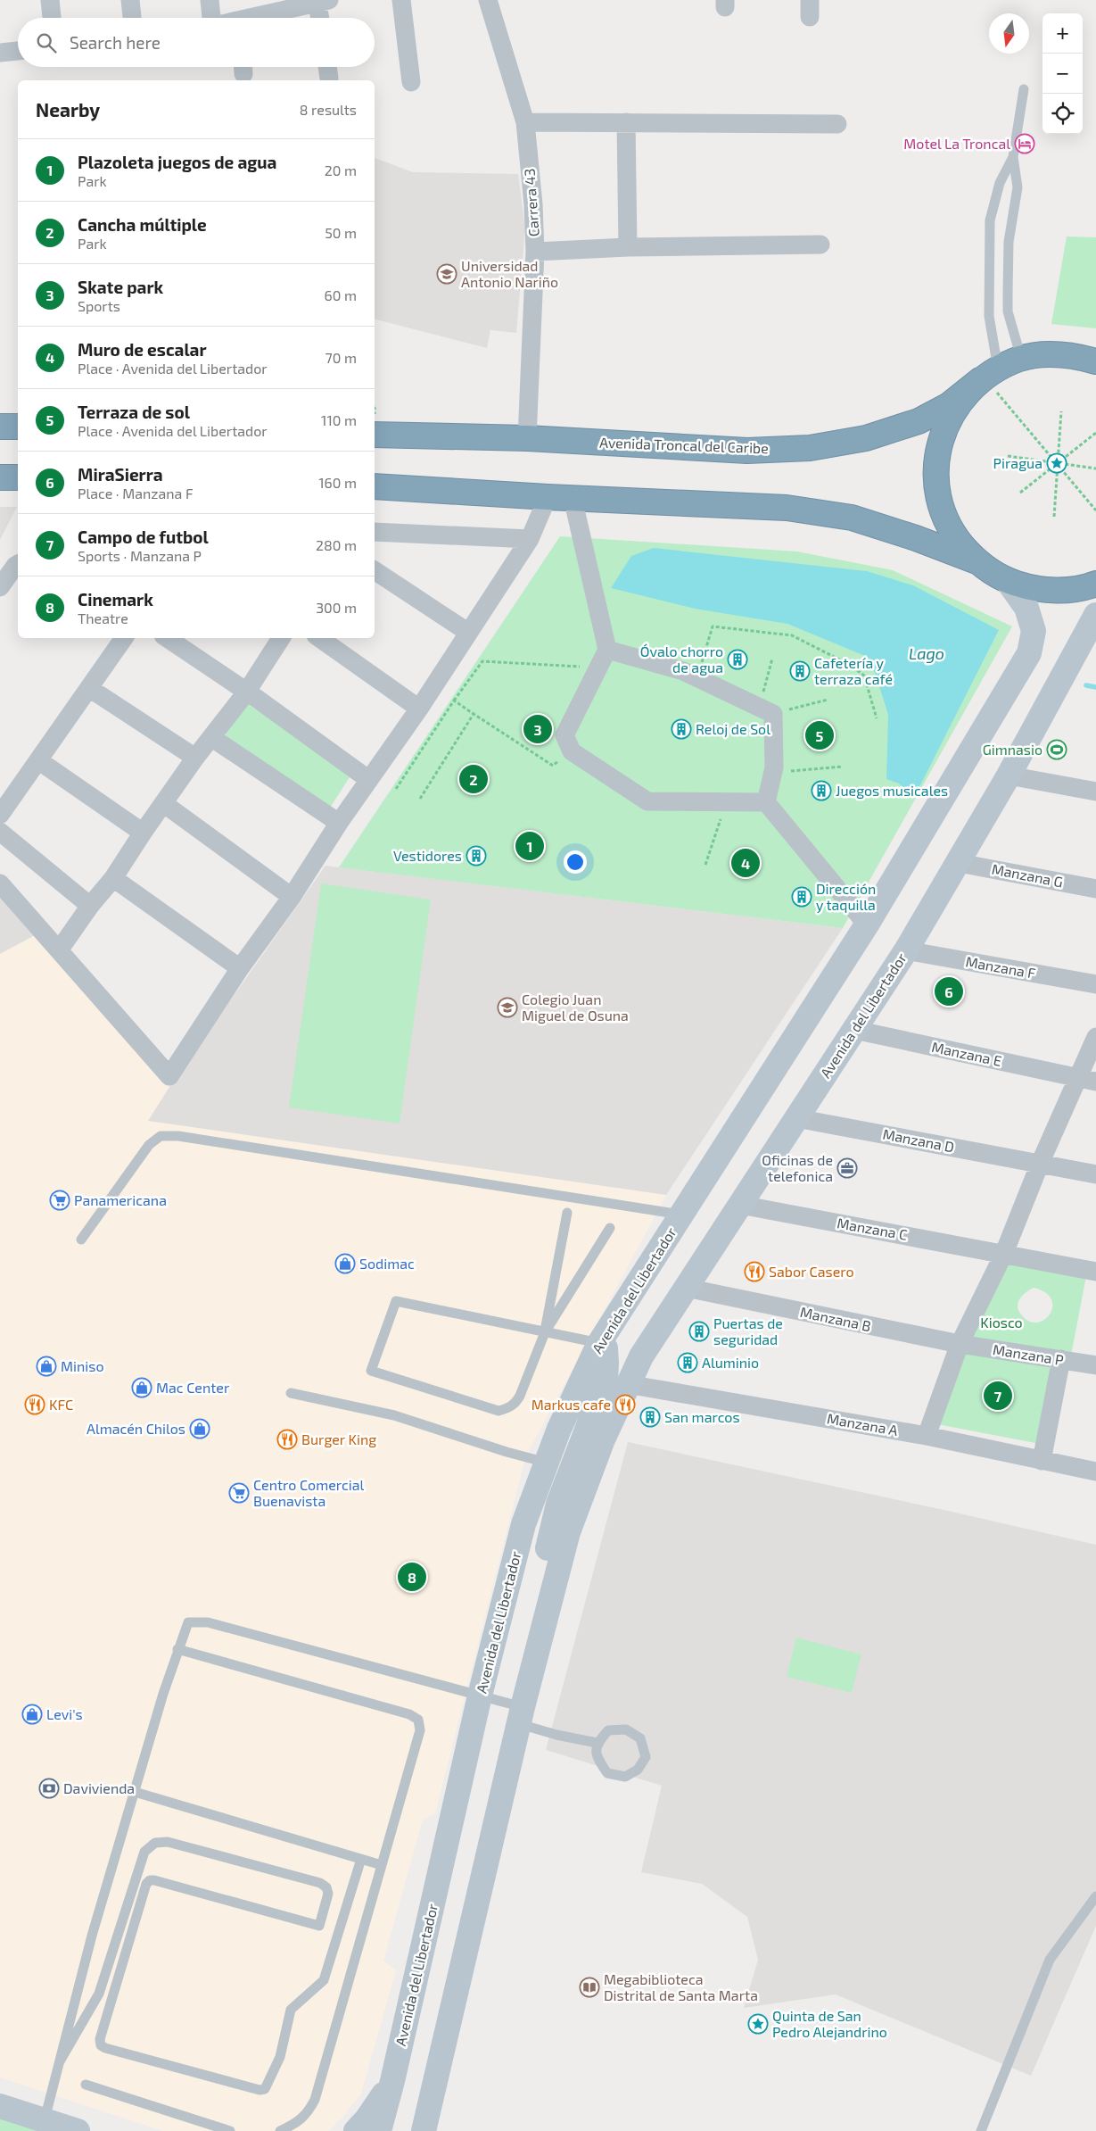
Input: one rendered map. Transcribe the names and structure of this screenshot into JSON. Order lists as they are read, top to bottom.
{
  "streets": {
    "highway": ["Avenida Troncal del Caribe"],
    "main road": ["Avenida del Libertador"],
    "street": [
      "Carrera 43",
      "Manzana G",
      "Manzana F",
      "Manzana E",
      "Manzana D",
      "Manzana C",
      "Manzana B",
      "Manzana P",
      "Manzana A"
    ]
  },
  "crossings": [
    ["Carrera 43", "Avenida Troncal del Caribe"],
    ["Manzana G", "Avenida del Libertador"],
    ["Manzana F", "Avenida del Libertador"],
    ["Avenida del Libertador", "Manzana E"],
    ["Avenida del Libertador", "Manzana D"],
    ["Avenida del Libertador", "Manzana C"],
    ["Avenida del Libertador", "Manzana B"],
    ["Avenida del Libertador", "Manzana A"],
    ["Manzana B", "Manzana P"]
  ],
  "water": ["Lago"],
  "parks": ["Kiosco"],
  "places": {
    "hotel": ["Motel La Troncal"],
    "school or university": ["Universidad Antonio Nariño", "Colegio Juan Miguel de Osuna"],
    "place": ["Piragua", "Quinta de San Pedro Alejandrino"],
    "building": [
      "Óvalo chorro de agua",
      "Cafetería y terraza café",
      "Reloj de Sol",
      "Juegos musicales",
      "Vestidores",
      "Dirección y taquilla",
      "Puertas de seguridad",
      "Aluminio",
      "San marcos"
    ],
    "sports": ["Gimnasio"],
    "office": ["Oficinas de telefonica"],
    "supermarket": ["Panamericana", "Centro Comercial Buenavista"],
    "shop": [
      "Sodimac",
      "Miniso",
      "Mac Center",
      "Almacén Chilos",
      "Levi's"
    ],
    "restaurant": [
      "Sabor Casero",
      "KFC",
      "Markus cafe",
      "Burger King"
    ],
    "bank": ["Davivienda"],
    "library": ["Megabiblioteca Distrital de Santa Marta"]
  },
  "north": "bottom",
  "page": {
    "map_buttons": ["+", "−"],
    "search": "Search here",
    "heading": ["Nearby", "8 results"],
    "list": [
      {
        "mark": "1",
        "name": "Plazoleta juegos de agua",
        "note": "Park",
        "value": "20 m"
      },
      {
        "mark": "2",
        "name": "Cancha múltiple",
        "note": "Park",
        "value": "50 m"
      },
      {
        "mark": "3",
        "name": "Skate park",
        "note": "Sports",
        "value": "60 m"
      },
      {
        "mark": "4",
        "name": "Muro de escalar",
        "note": "Place · Avenida del Libertador",
        "value": "70 m"
      },
      {
        "mark": "5",
        "name": "Terraza de sol",
        "note": "Place · Avenida del Libertador",
        "value": "110 m"
      },
      {
        "mark": "6",
        "name": "MiraSierra",
        "note": "Place · Manzana F",
        "value": "160 m"
      },
      {
        "mark": "7",
        "name": "Campo de futbol",
        "note": "Sports · Manzana P",
        "value": "280 m"
      },
      {
        "mark": "8",
        "name": "Cinemark",
        "note": "Theatre",
        "value": "300 m"
      }
    ],
    "pins": [
      "3",
      "5",
      "2",
      "1",
      "4",
      "6",
      "7",
      "8"
    ]
  }
}
